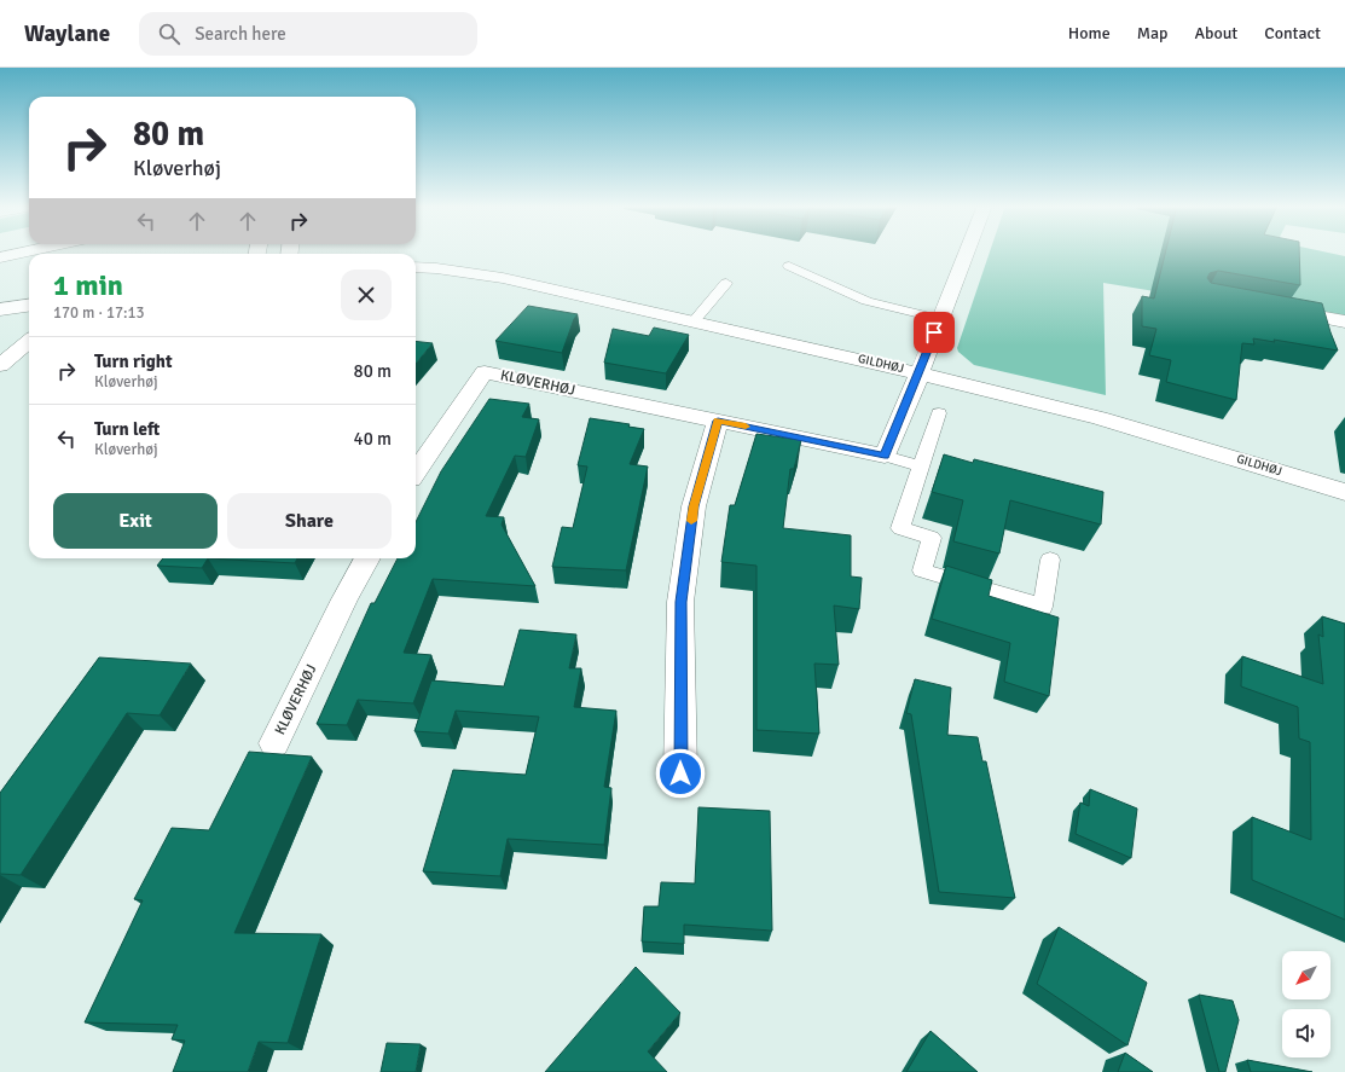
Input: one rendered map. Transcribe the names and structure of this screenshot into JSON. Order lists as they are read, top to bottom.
{
  "streets": {
    "street": ["GILDHØJ", "KLØVERHØJ"]
  },
  "north": "bottom left",
  "page": {
    "header": "Waylane",
    "search": "Search here",
    "nav": [
      "Home",
      "Map",
      "About",
      "Contact"
    ],
    "turn": ["80 m", "Kløverhøj"],
    "heading": ["1 min", "170 m · 17:13"],
    "list": [
      {
        "name": "Turn right",
        "note": "Kløverhøj",
        "value": "80 m"
      },
      {
        "name": "Turn left",
        "note": "Kløverhøj",
        "value": "40 m"
      }
    ],
    "buttons": ["Exit", "Share"]
  }
}
